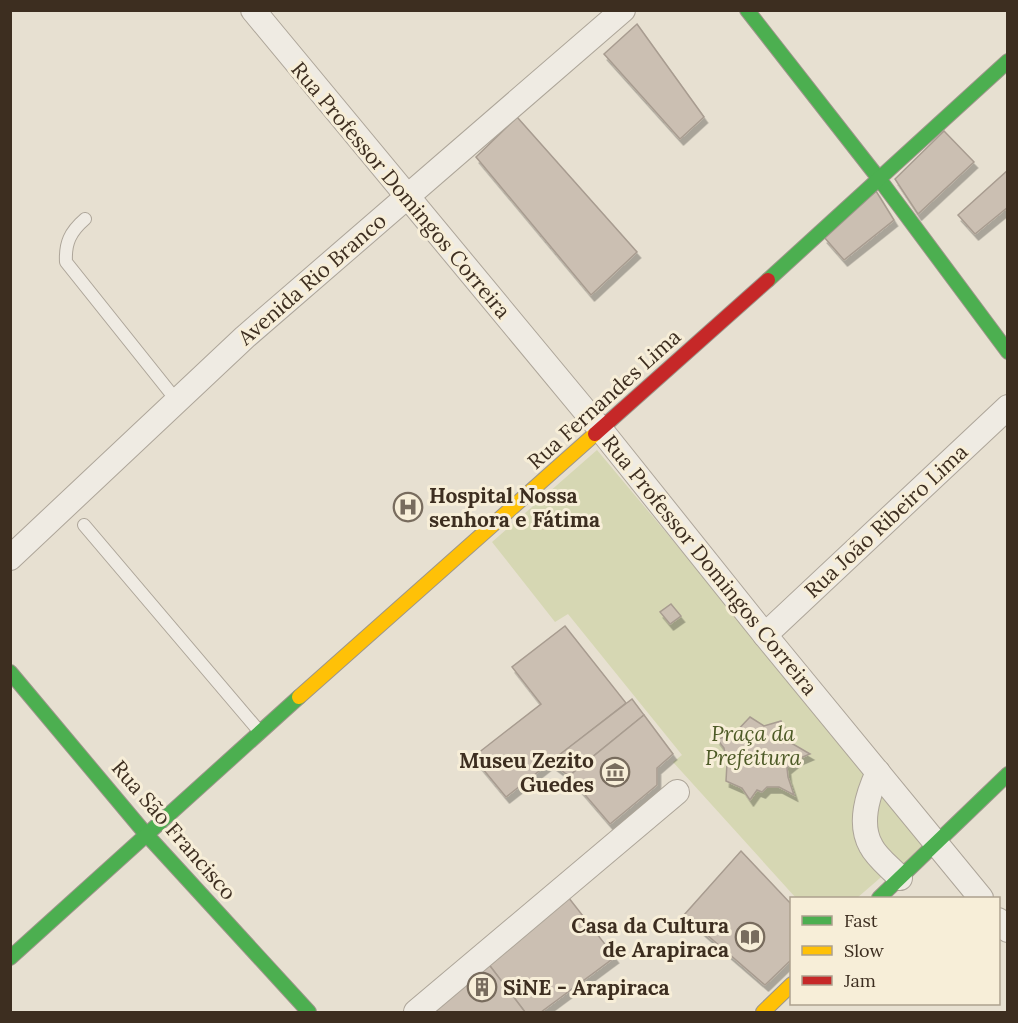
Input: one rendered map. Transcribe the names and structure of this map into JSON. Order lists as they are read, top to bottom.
{
  "streets": {
    "street": [
      "Rua Professor Domingos Correira",
      "Avenida Rio Branco",
      "Rua Fernandes Lima",
      "Rua João Ribeiro Lima",
      "Rua São Francisco"
    ]
  },
  "crossings": [
    ["Rua Professor Domingos Correira", "Avenida Rio Branco"],
    ["Rua Professor Domingos Correira", "Rua Fernandes Lima"],
    ["Rua Professor Domingos Correira", "Rua João Ribeiro Lima"],
    ["Rua Fernandes Lima", "Rua São Francisco"]
  ],
  "parks": ["Praça da Prefeitura"],
  "places": {
    "hospital": ["Hospital Nossa senhora e Fátima"],
    "museum": ["Museu Zezito Guedes"],
    "library": ["Casa da Cultura de Arapiraca"],
    "building": ["SiNE - Arapiraca"]
  },
  "legend": ["Fast", "Slow", "Jam"]
}
